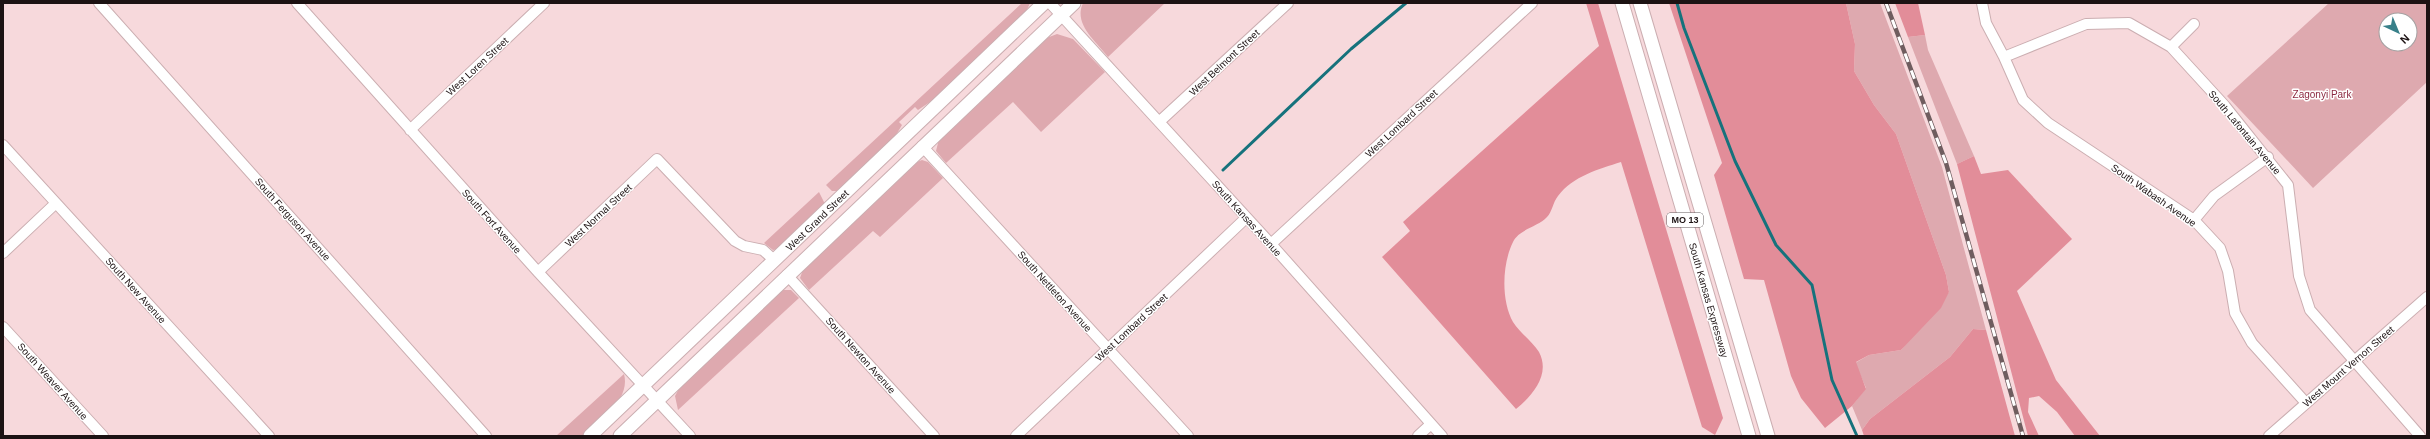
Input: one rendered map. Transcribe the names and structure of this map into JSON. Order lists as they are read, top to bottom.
{
  "streets": {
    "main road": ["West Grand Street", "MO 13", "South Kansas Expressway"],
    "street": [
      "West Belmont Street",
      "West Loren Street",
      "West Lombard Street",
      "South Lafontain Avenue",
      "South Wabash Avenue",
      "West Normal Street",
      "South Kansas Avenue",
      "South Ferguson Avenue",
      "South Fort Avenue",
      "South New Avenue",
      "South Nettleton Avenue",
      "South Newton Avenue",
      "West Mount Vernon Street",
      "South Weaver Avenue"
    ]
  },
  "crossings": [
    ["West Belmont Street", "South Kansas Avenue"],
    ["West Loren Street", "South Fort Avenue"],
    ["West Lombard Street", "South Kansas Avenue"],
    ["West Lombard Street", "South Nettleton Avenue"],
    ["South Lafontain Avenue", "South Wabash Avenue"],
    ["South Lafontain Avenue", "West Mount Vernon Street"],
    ["South Wabash Avenue", "West Mount Vernon Street"],
    ["West Normal Street", "West Grand Street"],
    ["West Normal Street", "South Fort Avenue"],
    ["South Kansas Avenue", "West Grand Street"],
    ["West Grand Street", "South Fort Avenue"],
    ["West Grand Street", "South Nettleton Avenue"],
    ["West Grand Street", "South Newton Avenue"]
  ],
  "parks": ["Zagonyi Park"],
  "north": "bottom right"
}
